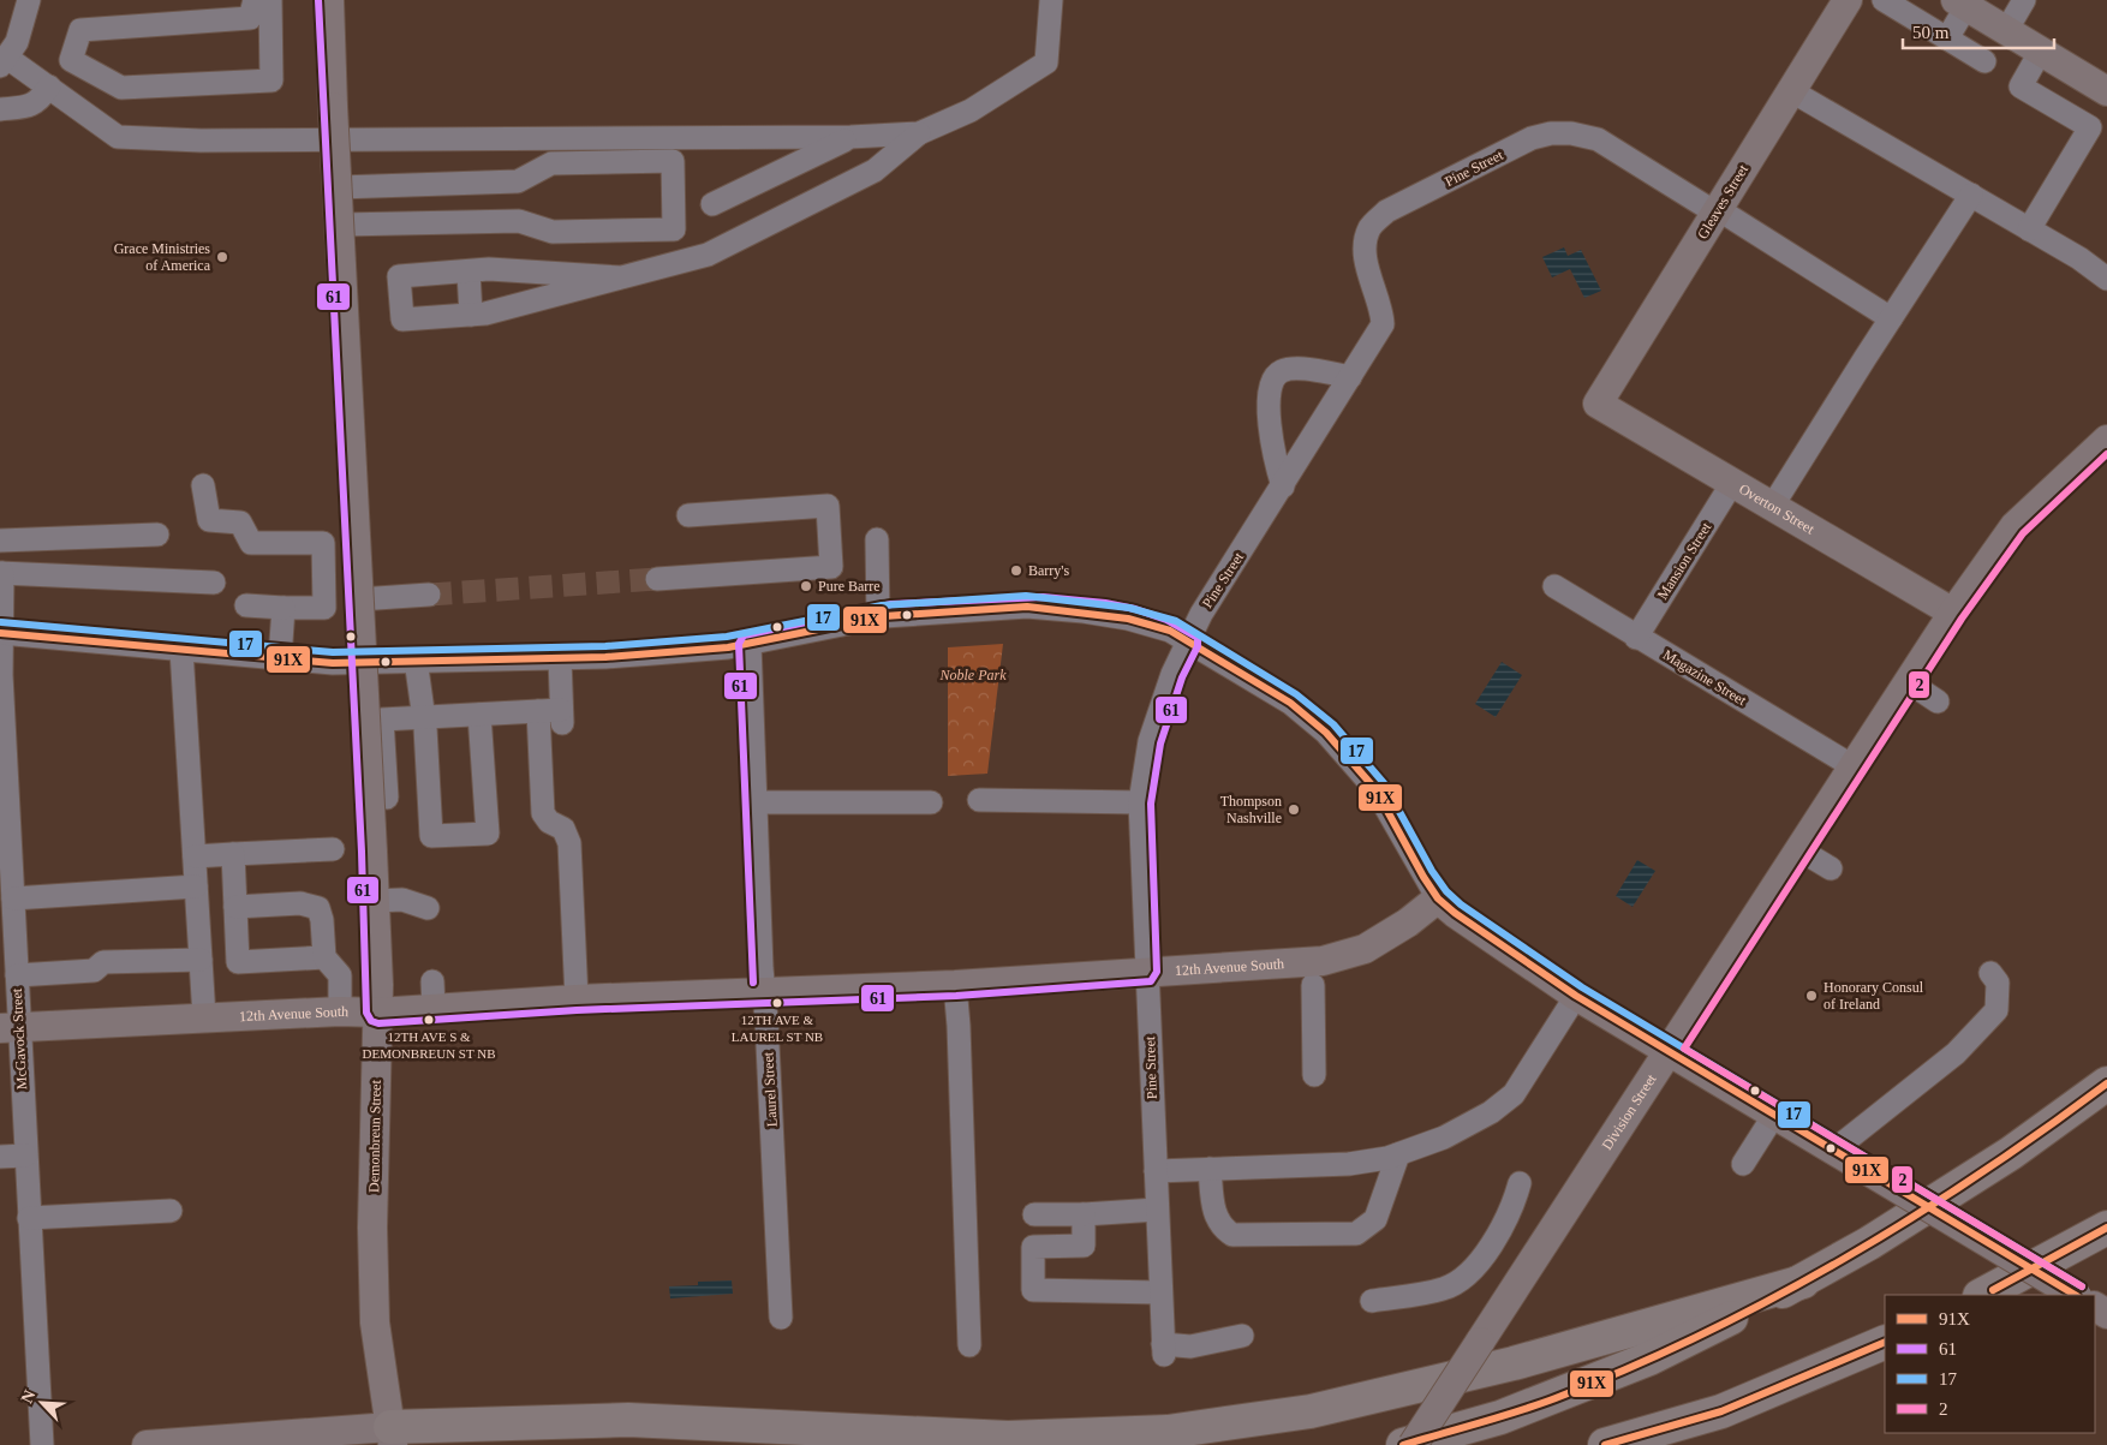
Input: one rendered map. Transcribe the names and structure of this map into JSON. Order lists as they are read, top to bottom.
{
  "streets": {
    "main road": [
      "Gleaves Street",
      "Overton Street",
      "12th Avenue South",
      "Division Street",
      "Demonbreun Street"
    ],
    "street": [
      "Pine Street",
      "Mansion Street",
      "Magazine Street",
      "McGavock Street",
      "Laurel Street"
    ]
  },
  "crossings": [
    ["Pine Street", "Gleaves Street"],
    ["Pine Street", "12th Avenue South"],
    ["Gleaves Street", "Overton Street"],
    ["Overton Street", "Mansion Street"],
    ["Overton Street", "Division Street"],
    ["Mansion Street", "Magazine Street"],
    ["Magazine Street", "Division Street"],
    ["12th Avenue South", "McGavock Street"],
    ["12th Avenue South", "Laurel Street"],
    ["12th Avenue South", "Demonbreun Street"]
  ],
  "parks": ["Noble Park"],
  "places": [
    "Grace Ministries of America",
    "Barry's",
    "Pure Barre",
    "Thompson Nashville",
    "Honorary Consul of Ireland",
    "12TH AVE & LAUREL ST NB",
    "12TH AVE S & DEMONBREUN ST NB"
  ],
  "lines": [
    "transit line 61",
    "transit line 2",
    "transit line 17",
    "transit line 91X"
  ],
  "legend": [
    "91X",
    "61",
    "17",
    "2"
  ],
  "scale_bar": "50 m",
  "north": "top left"
}
